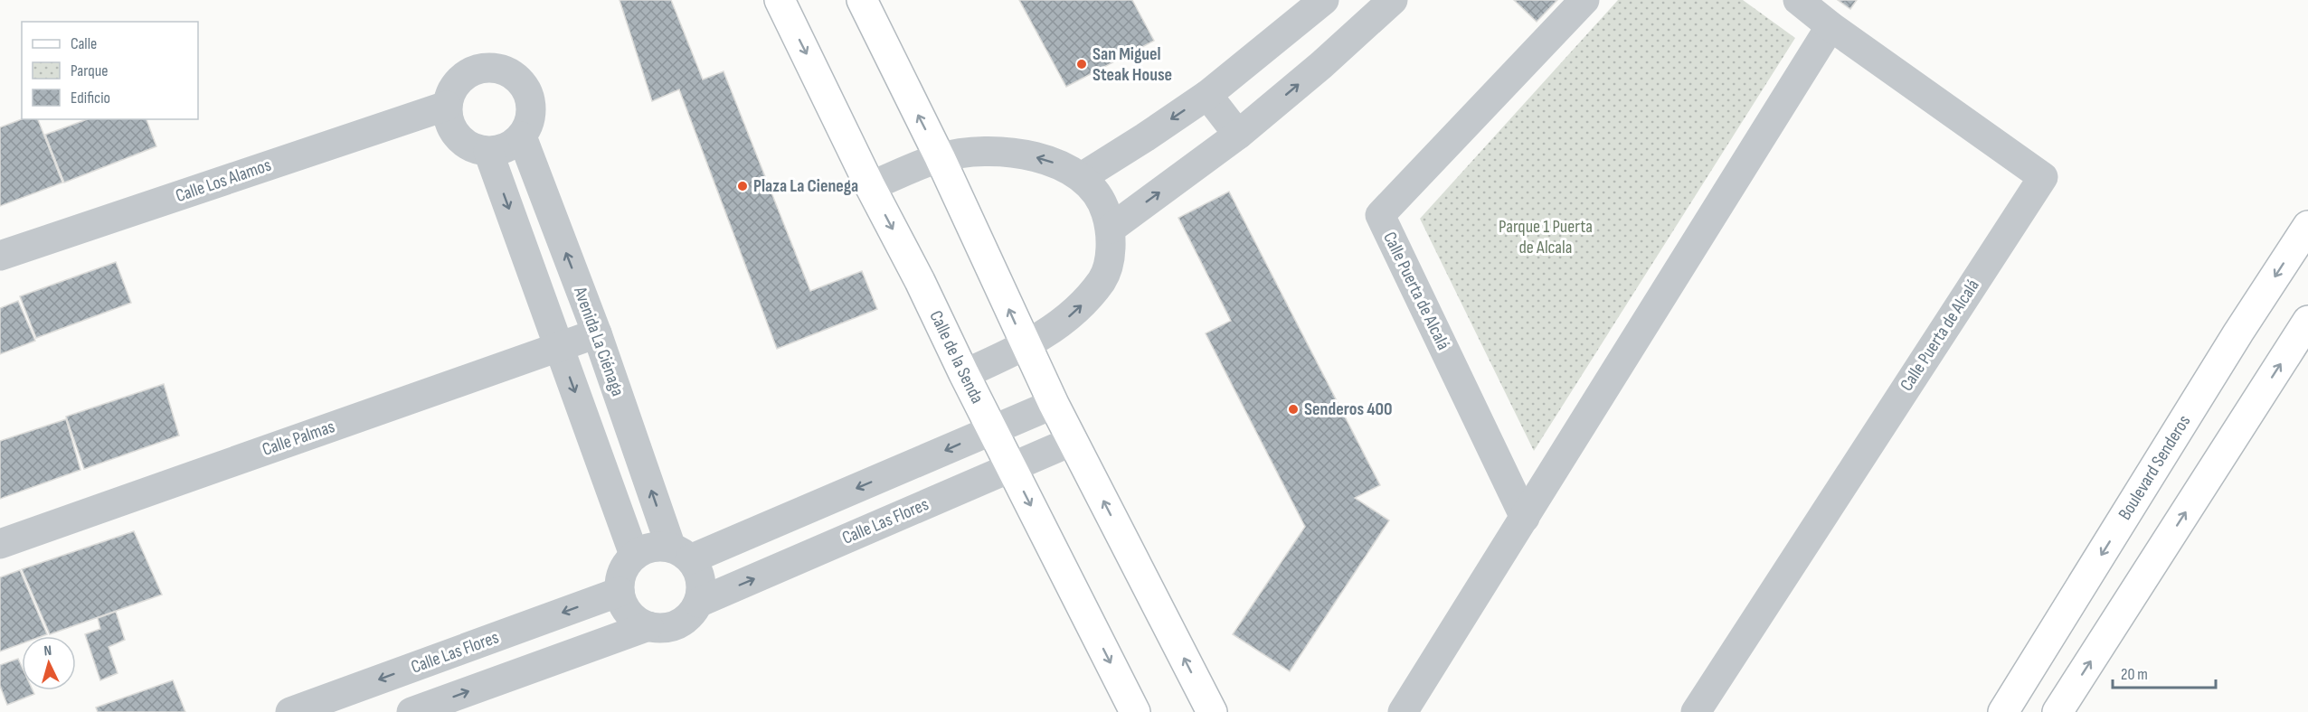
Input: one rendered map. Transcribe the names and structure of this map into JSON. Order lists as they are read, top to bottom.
{
  "streets": {
    "main road": ["Calle de la Senda", "Boulevard Senderos"],
    "street": [
      "Calle Los Alamos",
      "Calle Puerta de Alcalá",
      "Avenida La Ciénaga",
      "Calle Palmas",
      "Calle Las Flores"
    ]
  },
  "crossings": [
    ["Calle Los Alamos", "Avenida La Ciénaga"],
    ["Avenida La Ciénaga", "Calle Palmas"],
    ["Avenida La Ciénaga", "Calle Las Flores"],
    ["Calle de la Senda", "Calle Las Flores"]
  ],
  "parks": ["Parque 1 Puerta de Alcala"],
  "places": ["San Miguel Steak House", "Plaza La Cienega", "Senderos 400"],
  "legend": ["Calle", "Parque", "Edificio"],
  "scale_bar": "20 m",
  "north": "top"
}
